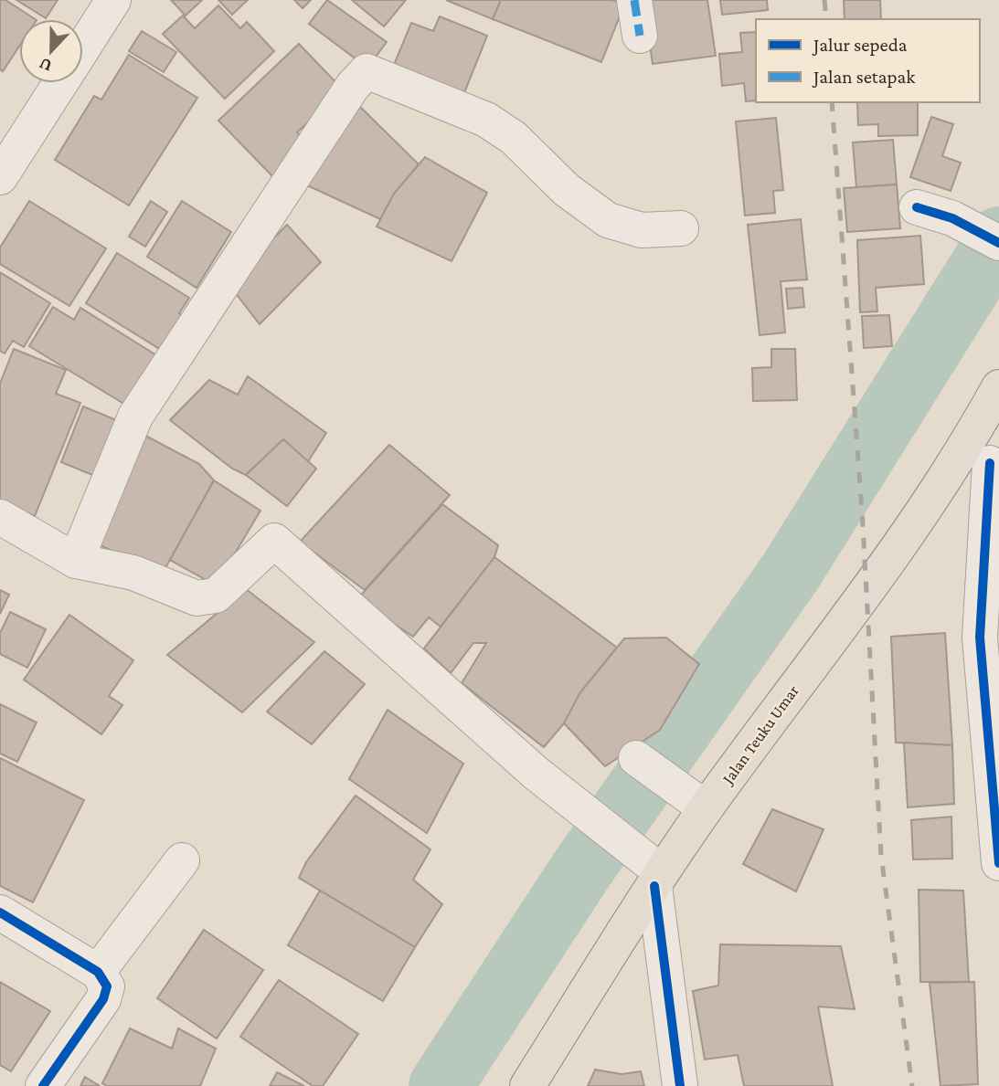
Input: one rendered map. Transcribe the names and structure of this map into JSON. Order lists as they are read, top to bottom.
{
  "streets": {
    "main road": ["Jalan Teuku Umar"]
  },
  "legend": ["Jalur sepeda", "Jalan setapak"],
  "north": "bottom"
}
